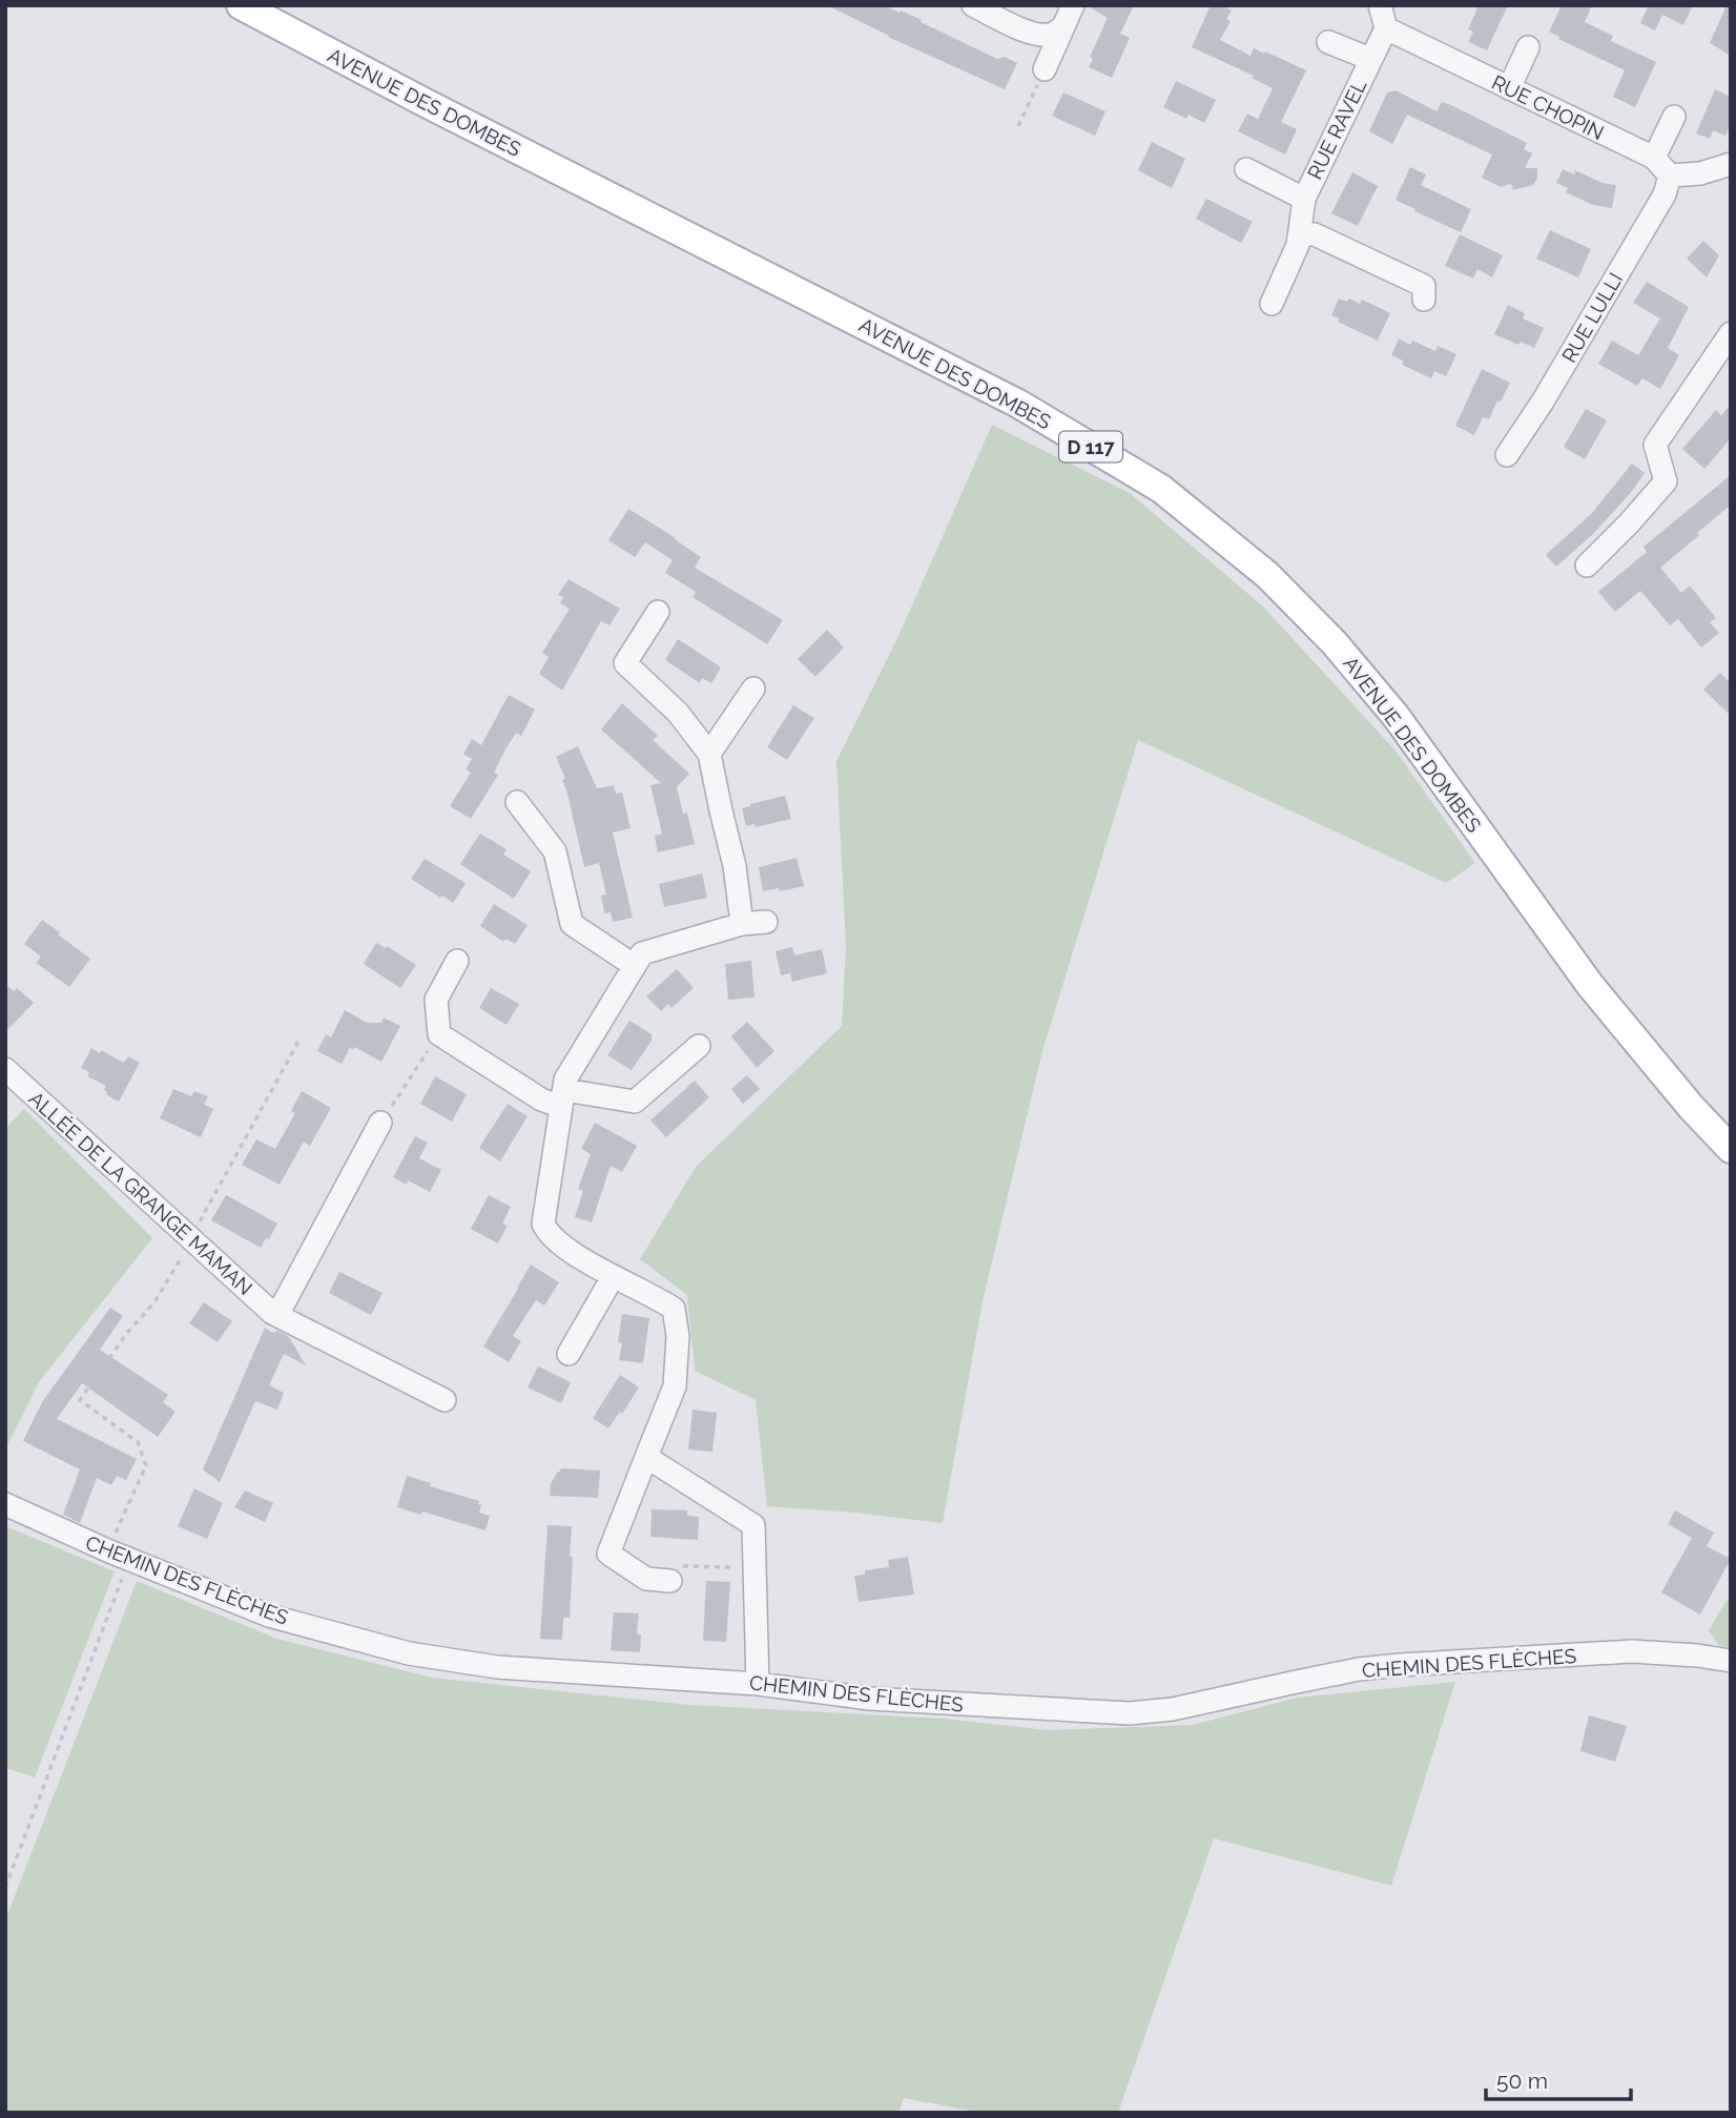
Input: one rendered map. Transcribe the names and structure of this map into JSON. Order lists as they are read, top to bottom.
{
  "streets": {
    "main road": ["AVENUE DES DOMBES", "D 117"],
    "street": [
      "RUE CHOPIN",
      "RUE RAVEL",
      "RUE LULLI",
      "ALLÉE DE LA GRANGE MAMAN",
      "CHEMIN DES FLÈCHES"
    ]
  },
  "crossings": [
    ["RUE CHOPIN", "RUE RAVEL"],
    ["RUE CHOPIN", "RUE LULLI"]
  ],
  "scale_bar": "50 m"
}
